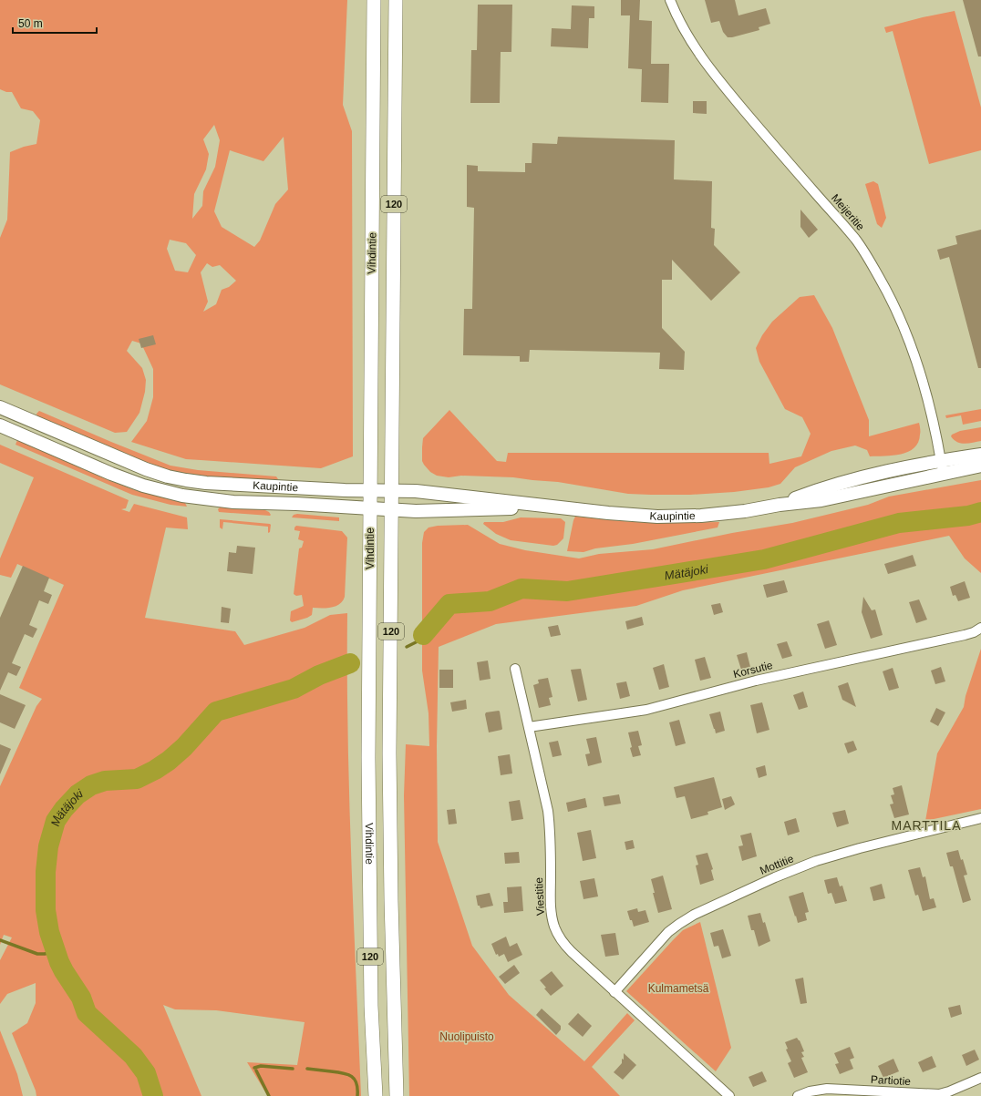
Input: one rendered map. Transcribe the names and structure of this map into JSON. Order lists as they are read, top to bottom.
{
  "streets": {
    "main road": ["120", "Vihdintie", "Kaupintie"],
    "street": [
      "Meijeritie",
      "Korsutie",
      "Mottitie",
      "Viestitie",
      "Partiotie"
    ]
  },
  "crossings": [
    ["Meijeritie", "Kaupintie"],
    ["Vihdintie", "Kaupintie"],
    ["Korsutie", "Viestitie"],
    ["Mottitie", "Viestitie"]
  ],
  "districts": ["MARTTILA"],
  "water": ["Mätäjoki"],
  "parks": ["Kulmametsä", "Nuolipuisto"],
  "scale_bar": "50 m"
}
